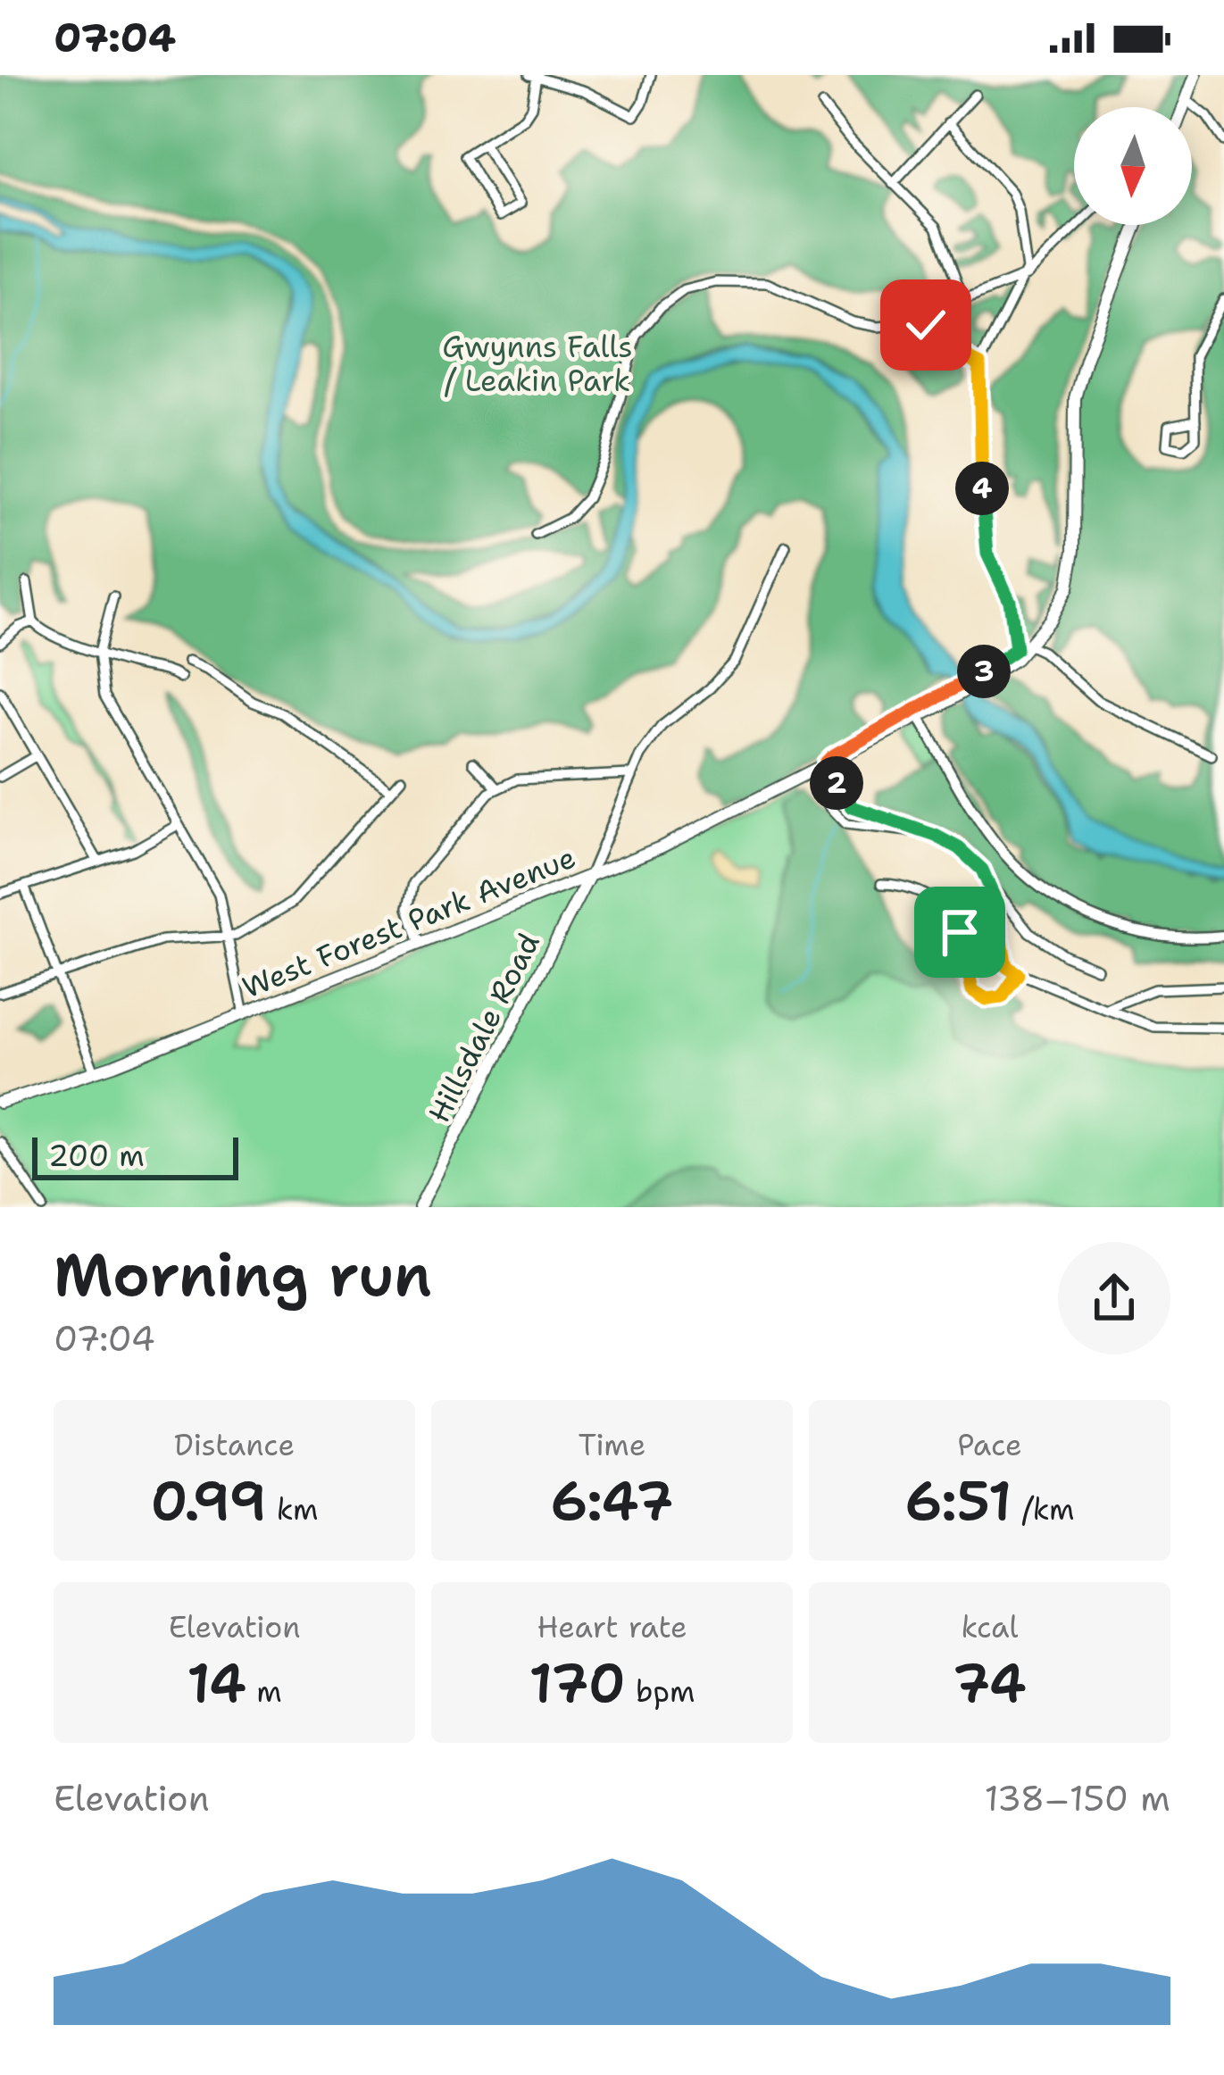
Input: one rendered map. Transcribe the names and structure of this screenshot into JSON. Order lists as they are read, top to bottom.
{
  "streets": {
    "main road": ["West Forest Park Avenue", "Hillsdale Road"]
  },
  "crossings": [
    ["West Forest Park Avenue", "Hillsdale Road"]
  ],
  "parks": ["Gwynns Falls / Leakin Park"],
  "scale_bar": "200 m",
  "north": "bottom",
  "page": {
    "status": "07:04",
    "pins": ["4", "3", "2"],
    "scale": "200 m",
    "heading": ["Morning run", "07:04"],
    "stats": [
      ["Distance", "0.99 km"],
      ["Time", "6:47"],
      ["Pace", "6:51 /km"],
      ["Elevation", "14 m"],
      ["Heart rate", "170 bpm"],
      ["kcal", "74"]
    ],
    "chart": ["Elevation", "138–150 m"]
  }
}
